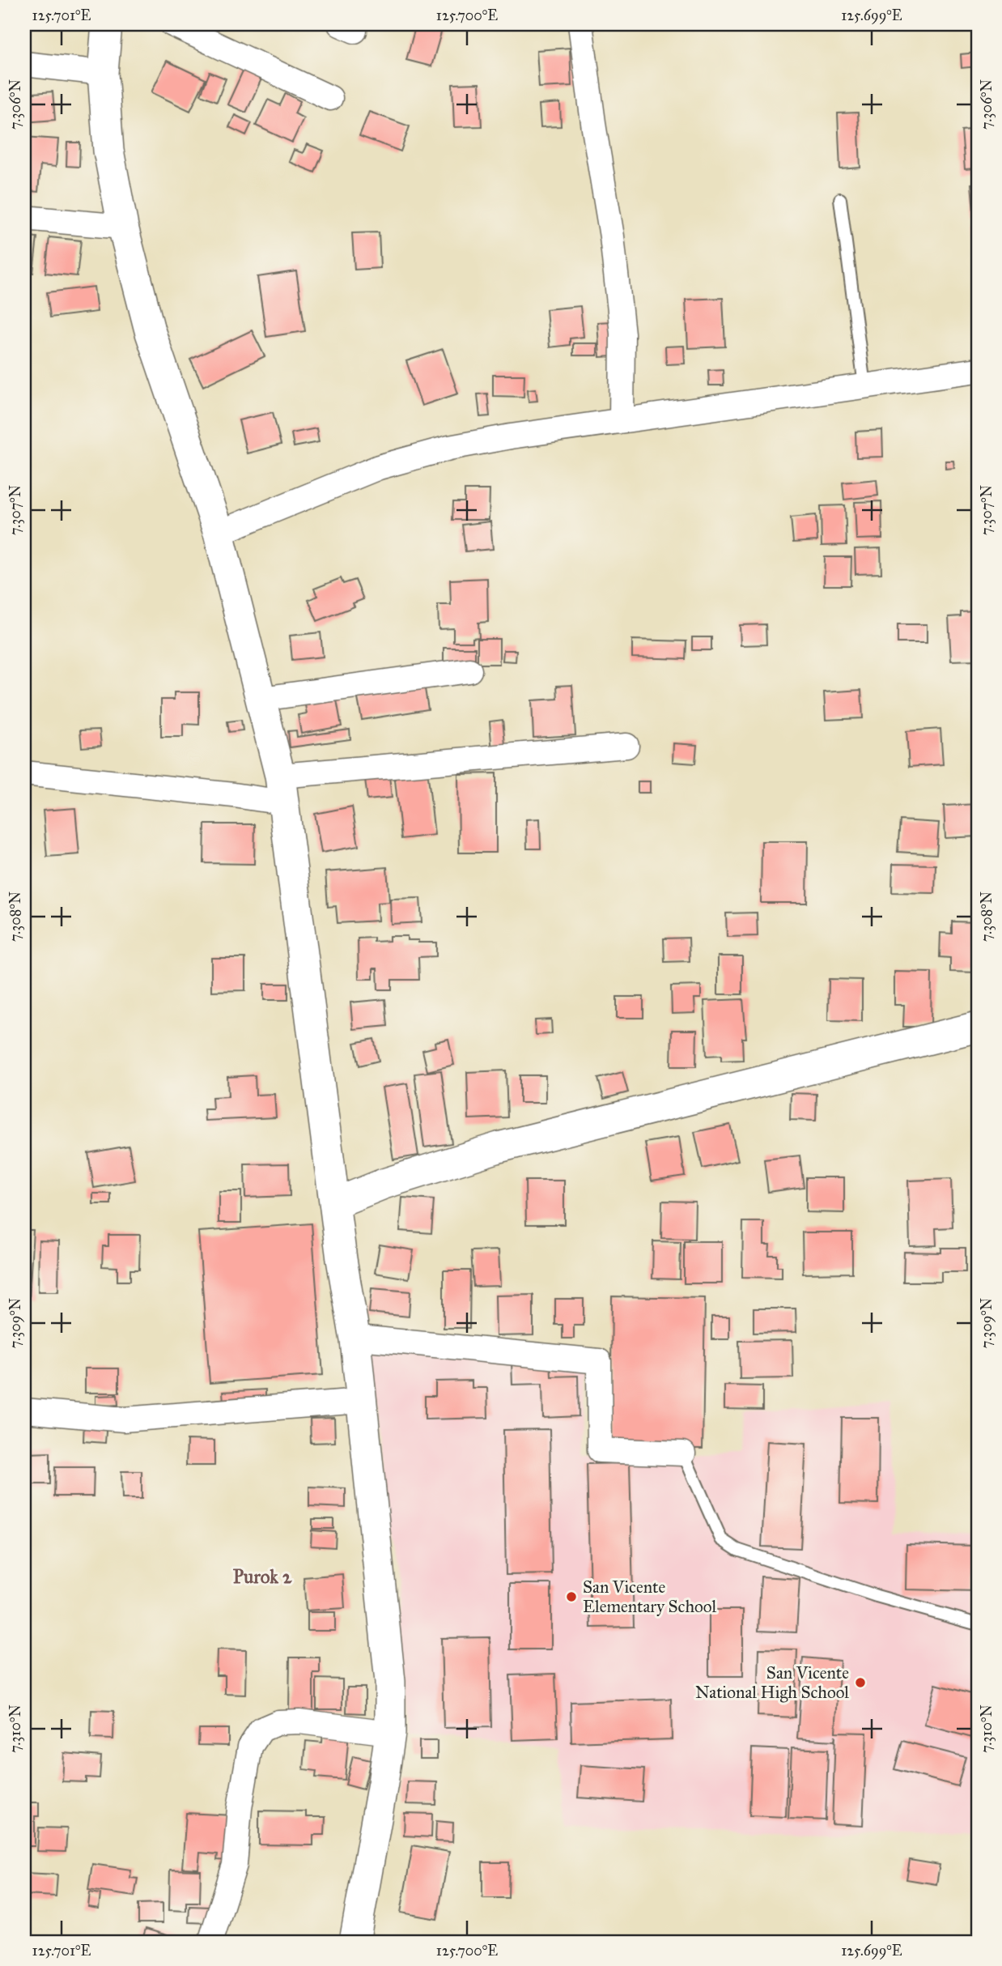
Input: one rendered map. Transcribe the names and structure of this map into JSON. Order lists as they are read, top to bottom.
{
  "districts": ["Purok 2"],
  "places": ["San Vicente Elementary School", "San Vicente National High School"],
  "coordinates": [
    "125.701°E",
    "125.700°E",
    "125.699°E",
    "7.306°N",
    "7.307°N",
    "7.308°N",
    "7.309°N",
    "7.310°N"
  ]
}
